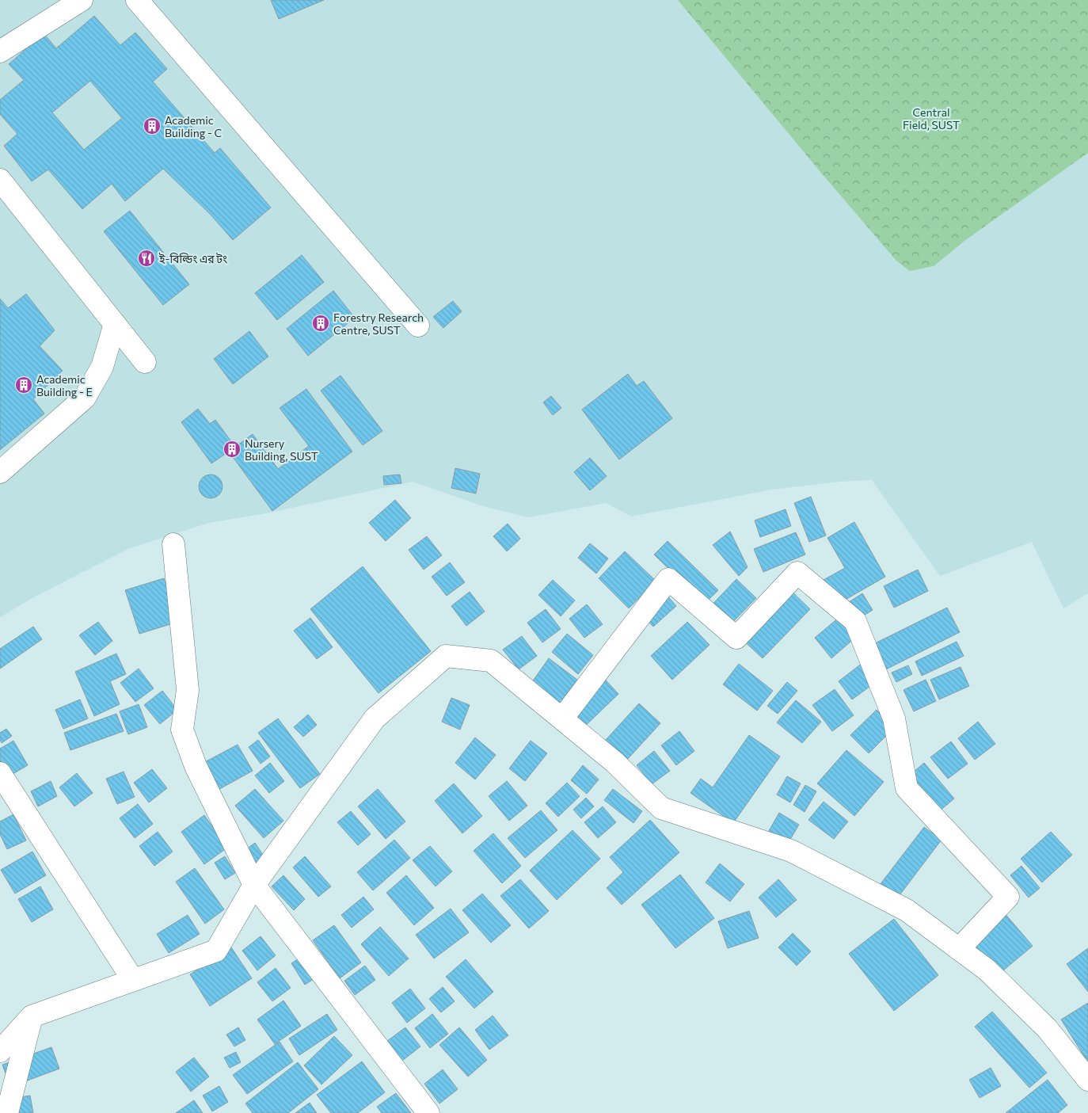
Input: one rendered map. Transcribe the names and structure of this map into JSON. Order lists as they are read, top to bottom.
{
  "parks": ["Central Field, SUST"],
  "places": {
    "building": [
      "Academic Building - C",
      "Forestry Research Centre, SUST",
      "Academic Building - E",
      "Nursery Building, SUST"
    ],
    "restaurant": ["ই-বিল্ডিং এর টং"]
  }
}
